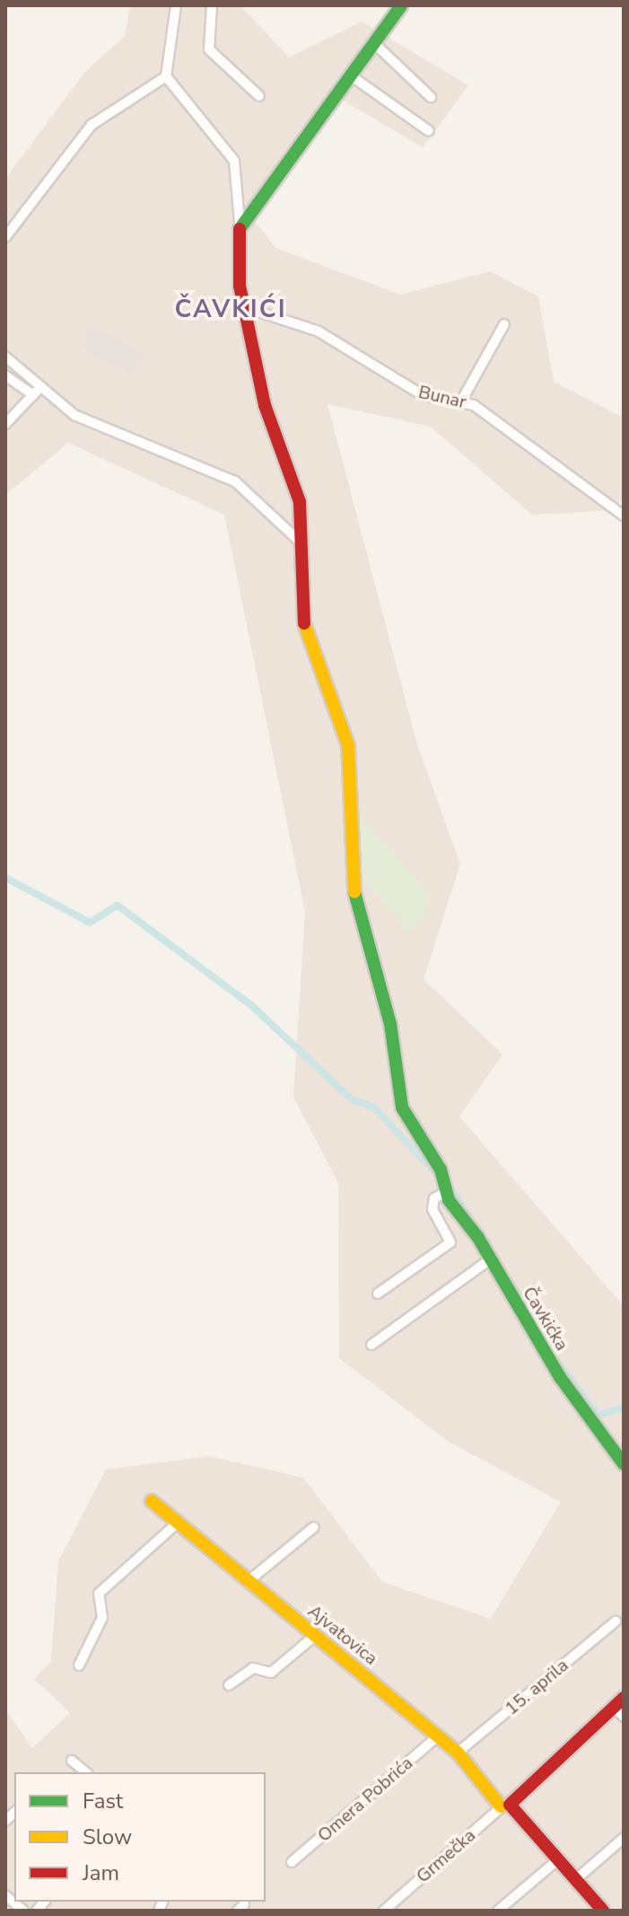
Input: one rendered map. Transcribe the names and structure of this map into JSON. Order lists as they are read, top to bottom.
{
  "streets": {
    "street": [
      "Bunar",
      "Čavkićka",
      "Ajvatovica",
      "15. aprila",
      "Omera Pobrića",
      "Grmečka"
    ]
  },
  "crossings": [
    ["Bunar", "Čavkićka"],
    ["Ajvatovica", "15. aprila"],
    ["Ajvatovica", "Omera Pobrića"],
    ["Ajvatovica", "Grmečka"]
  ],
  "districts": ["ČAVKIĆI"],
  "legend": ["Fast", "Slow", "Jam"]
}
